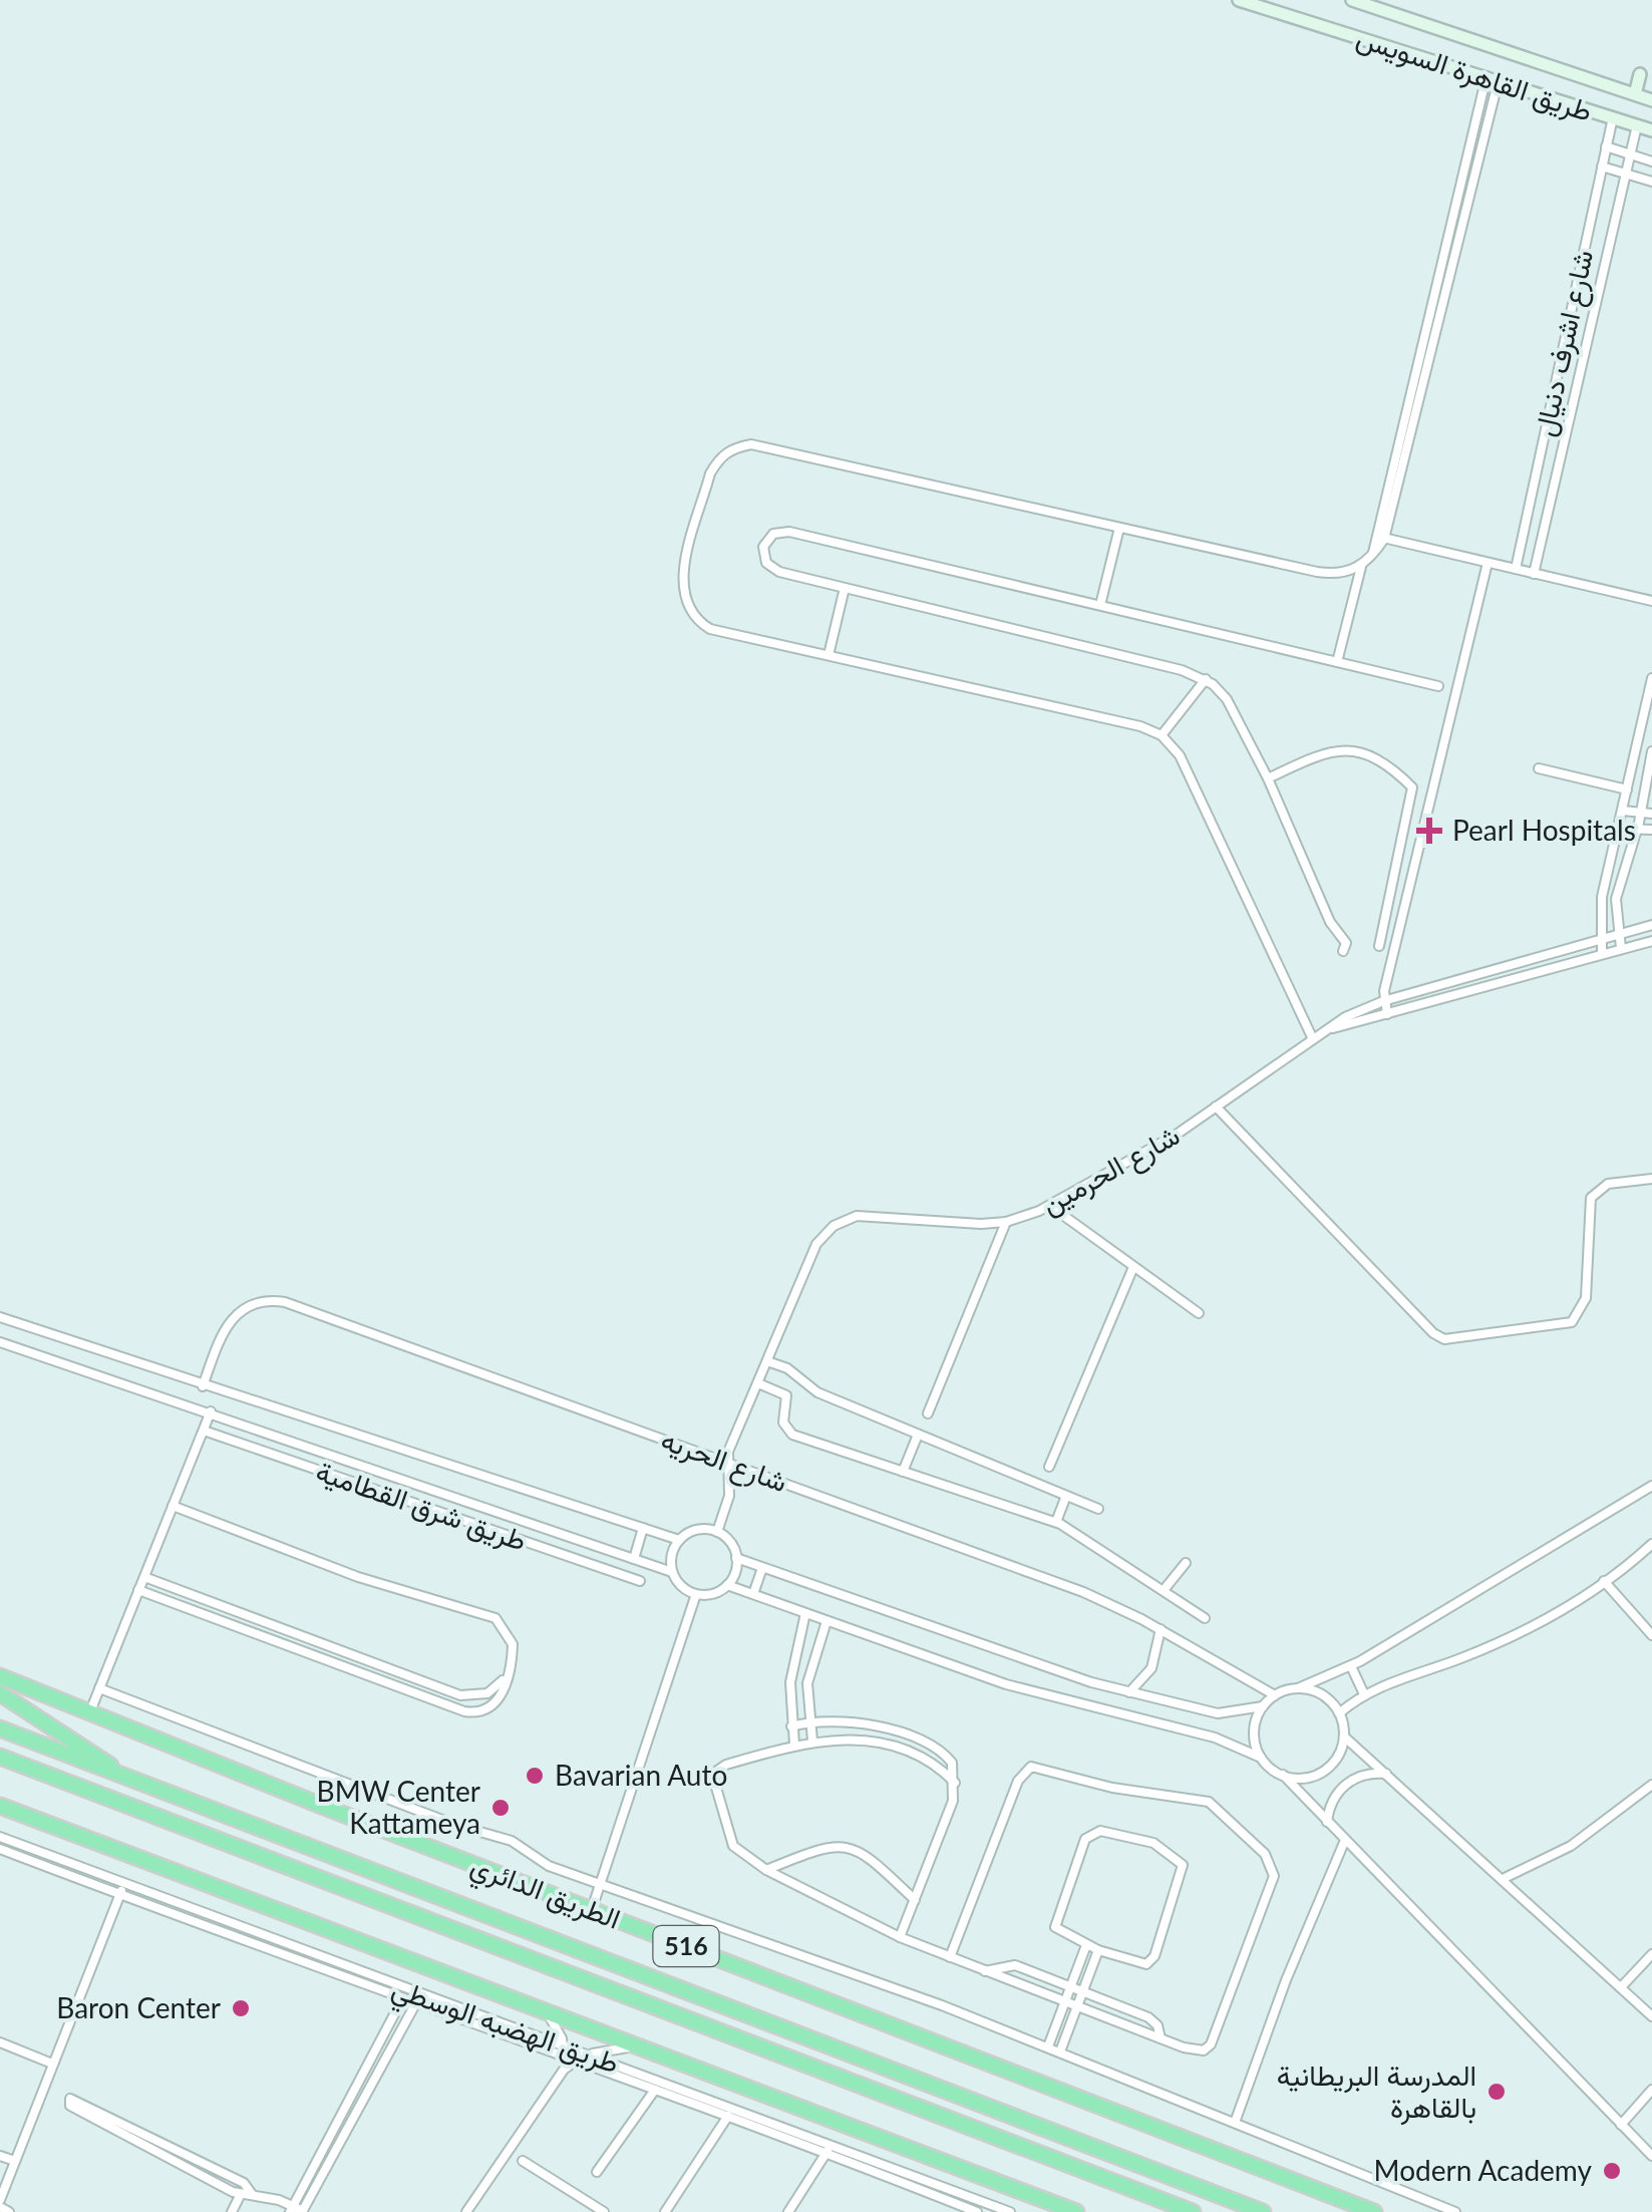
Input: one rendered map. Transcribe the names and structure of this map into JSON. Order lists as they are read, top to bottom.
{
  "streets": {
    "highway": ["الطريق الدائري", "516"],
    "main road": ["طريق القاهرة السويس"],
    "street": [
      "شارع اشرف دنيال",
      "شارع الحرمين",
      "شارع الحريه",
      "طريق شرق القطامية",
      "طريق الهضبه الوسطي"
    ]
  },
  "crossings": [
    ["طريق القاهرة السويس", "شارع اشرف دنيال"],
    ["شارع الحرمين", "شارع الحريه"],
    ["الطريق الدائري", "516"]
  ],
  "places": {
    "health": ["Pearl Hospitals"],
    "other": [
      "Bavarian Auto",
      "BMW Center Kattameya",
      "Baron Center",
      "المدرسة البريطانية بالقاهرة",
      "Modern Academy"
    ]
  }
}
